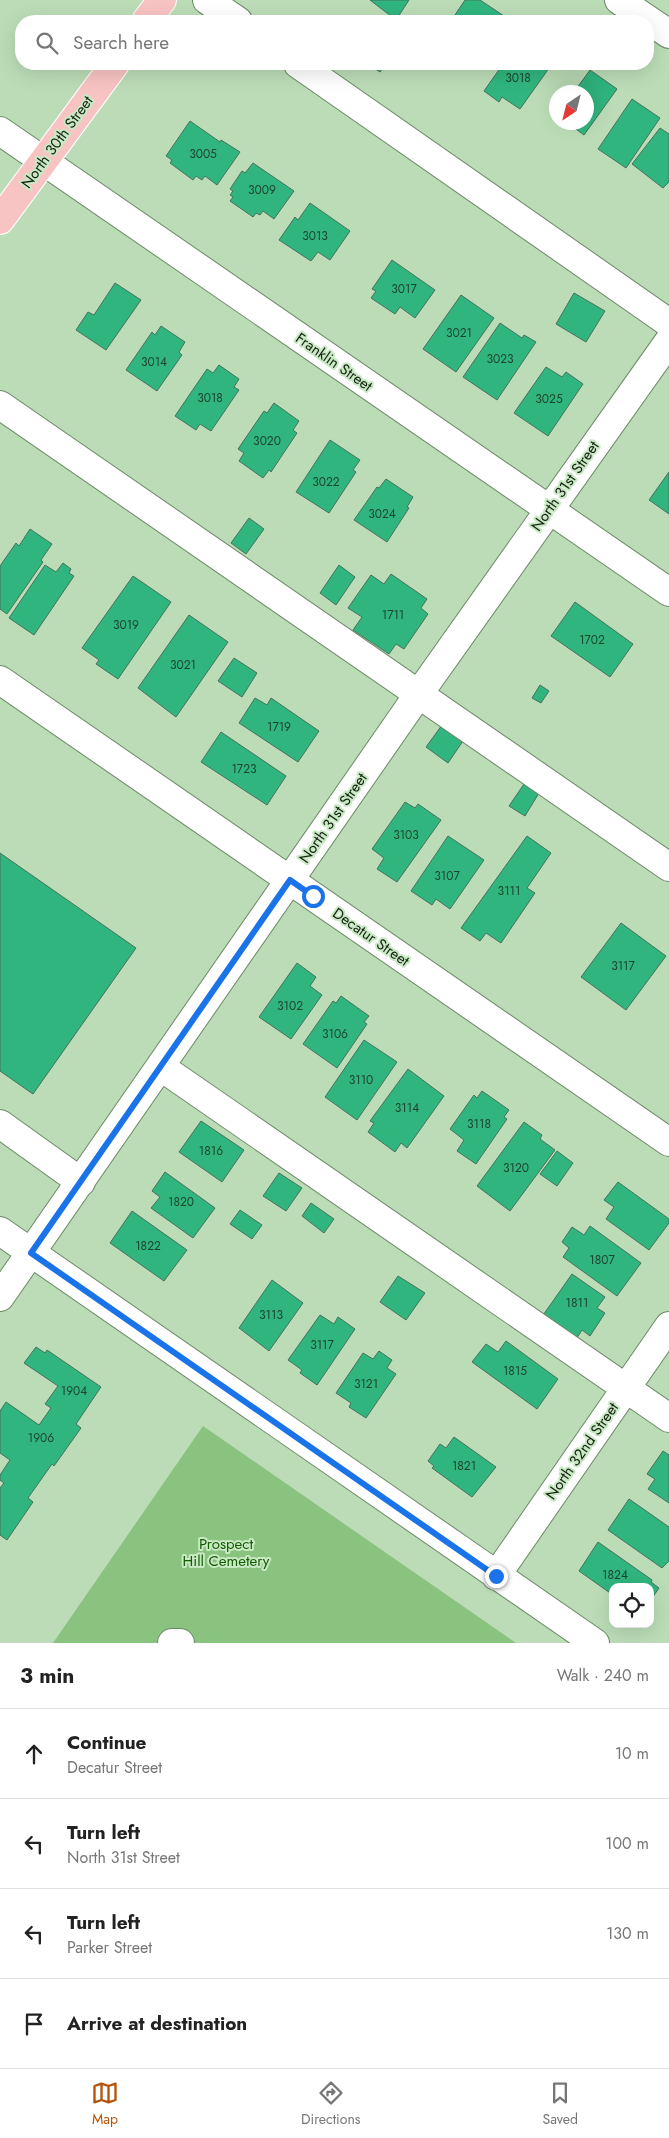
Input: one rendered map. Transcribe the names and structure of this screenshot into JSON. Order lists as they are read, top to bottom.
{
  "streets": {
    "main road": ["North 30th Street"],
    "street": [
      "Franklin Street",
      "North 31st Street",
      "Decatur Street",
      "North 32nd Street"
    ]
  },
  "crossings": [
    ["North 30th Street", "Franklin Street"],
    ["Franklin Street", "North 31st Street"],
    ["North 31st Street", "Decatur Street"]
  ],
  "parks": ["Prospect Hill Cemetery"],
  "house_numbers": [
    "3018",
    "3005",
    "3009",
    "3013",
    "3017",
    "3021",
    "3023",
    "3014",
    "3018",
    "3025",
    "3020",
    "3022",
    "3024",
    "1711",
    "3019",
    "1702",
    "3021",
    "1719",
    "1723",
    "3103",
    "3107",
    "3111",
    "3117",
    "3102",
    "3106",
    "3110",
    "3114",
    "3118",
    "1816",
    "3120",
    "1820",
    "1822",
    "1807",
    "1811",
    "3113",
    "3117",
    "1815",
    "3121",
    "1904",
    "1906",
    "1821",
    "1824"
  ],
  "north": "bottom left",
  "page": {
    "search": "Search here",
    "heading": ["3 min", "Walk · 240 m"],
    "list": [
      ["Continue", "Decatur Street", "10 m"],
      ["Turn left", "North 31st Street", "100 m"],
      ["Turn left", "Parker Street", "130 m"],
      "Arrive at destination"
    ],
    "nav": ["Map", "Directions", "Saved"]
  }
}
